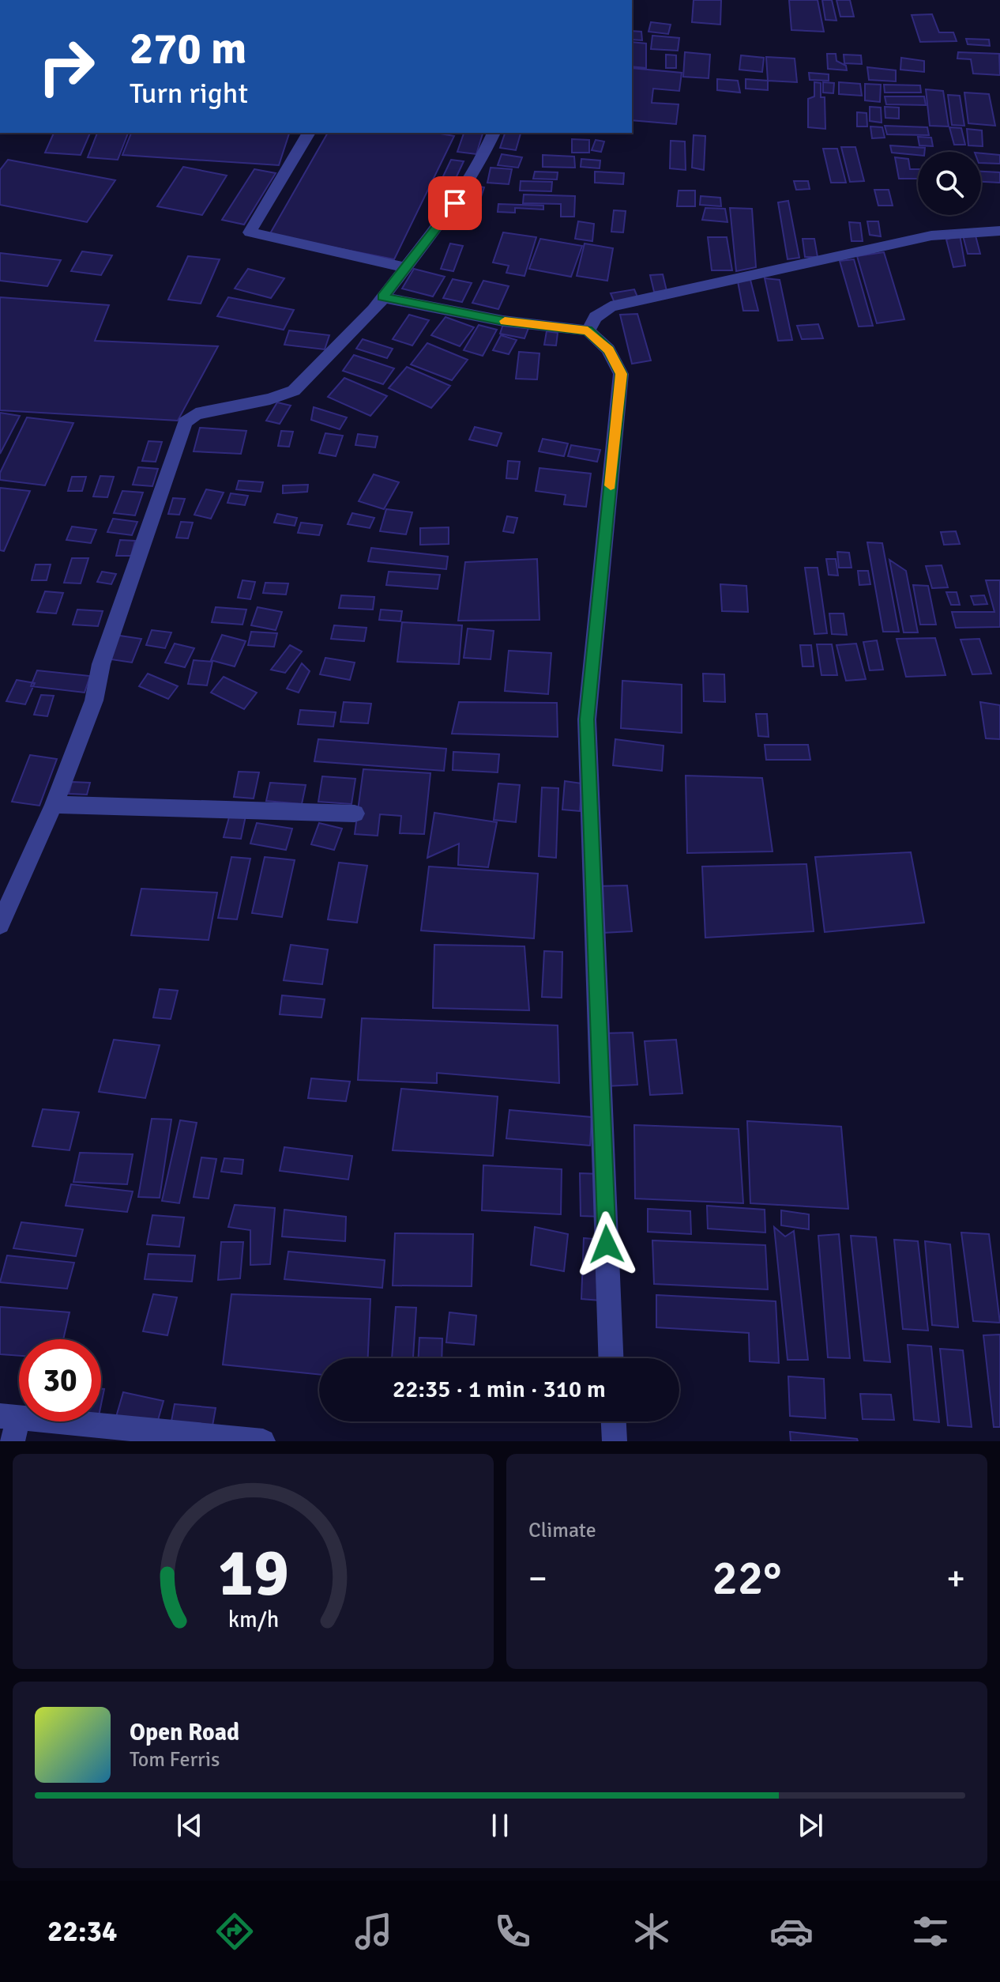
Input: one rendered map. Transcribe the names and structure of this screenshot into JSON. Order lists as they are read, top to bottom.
{
  "page": {
    "turn": ["270 m", "Turn right"],
    "limit": "30",
    "trip": "22:35 · 1 min · 310 m",
    "tile": "Climate",
    "heat": ["−", "22°", "+"],
    "song": ["Open Road", "Tom Ferris"],
    "tabs": "22:34",
    "gauge": ["19", "km/h"]
  }
}
